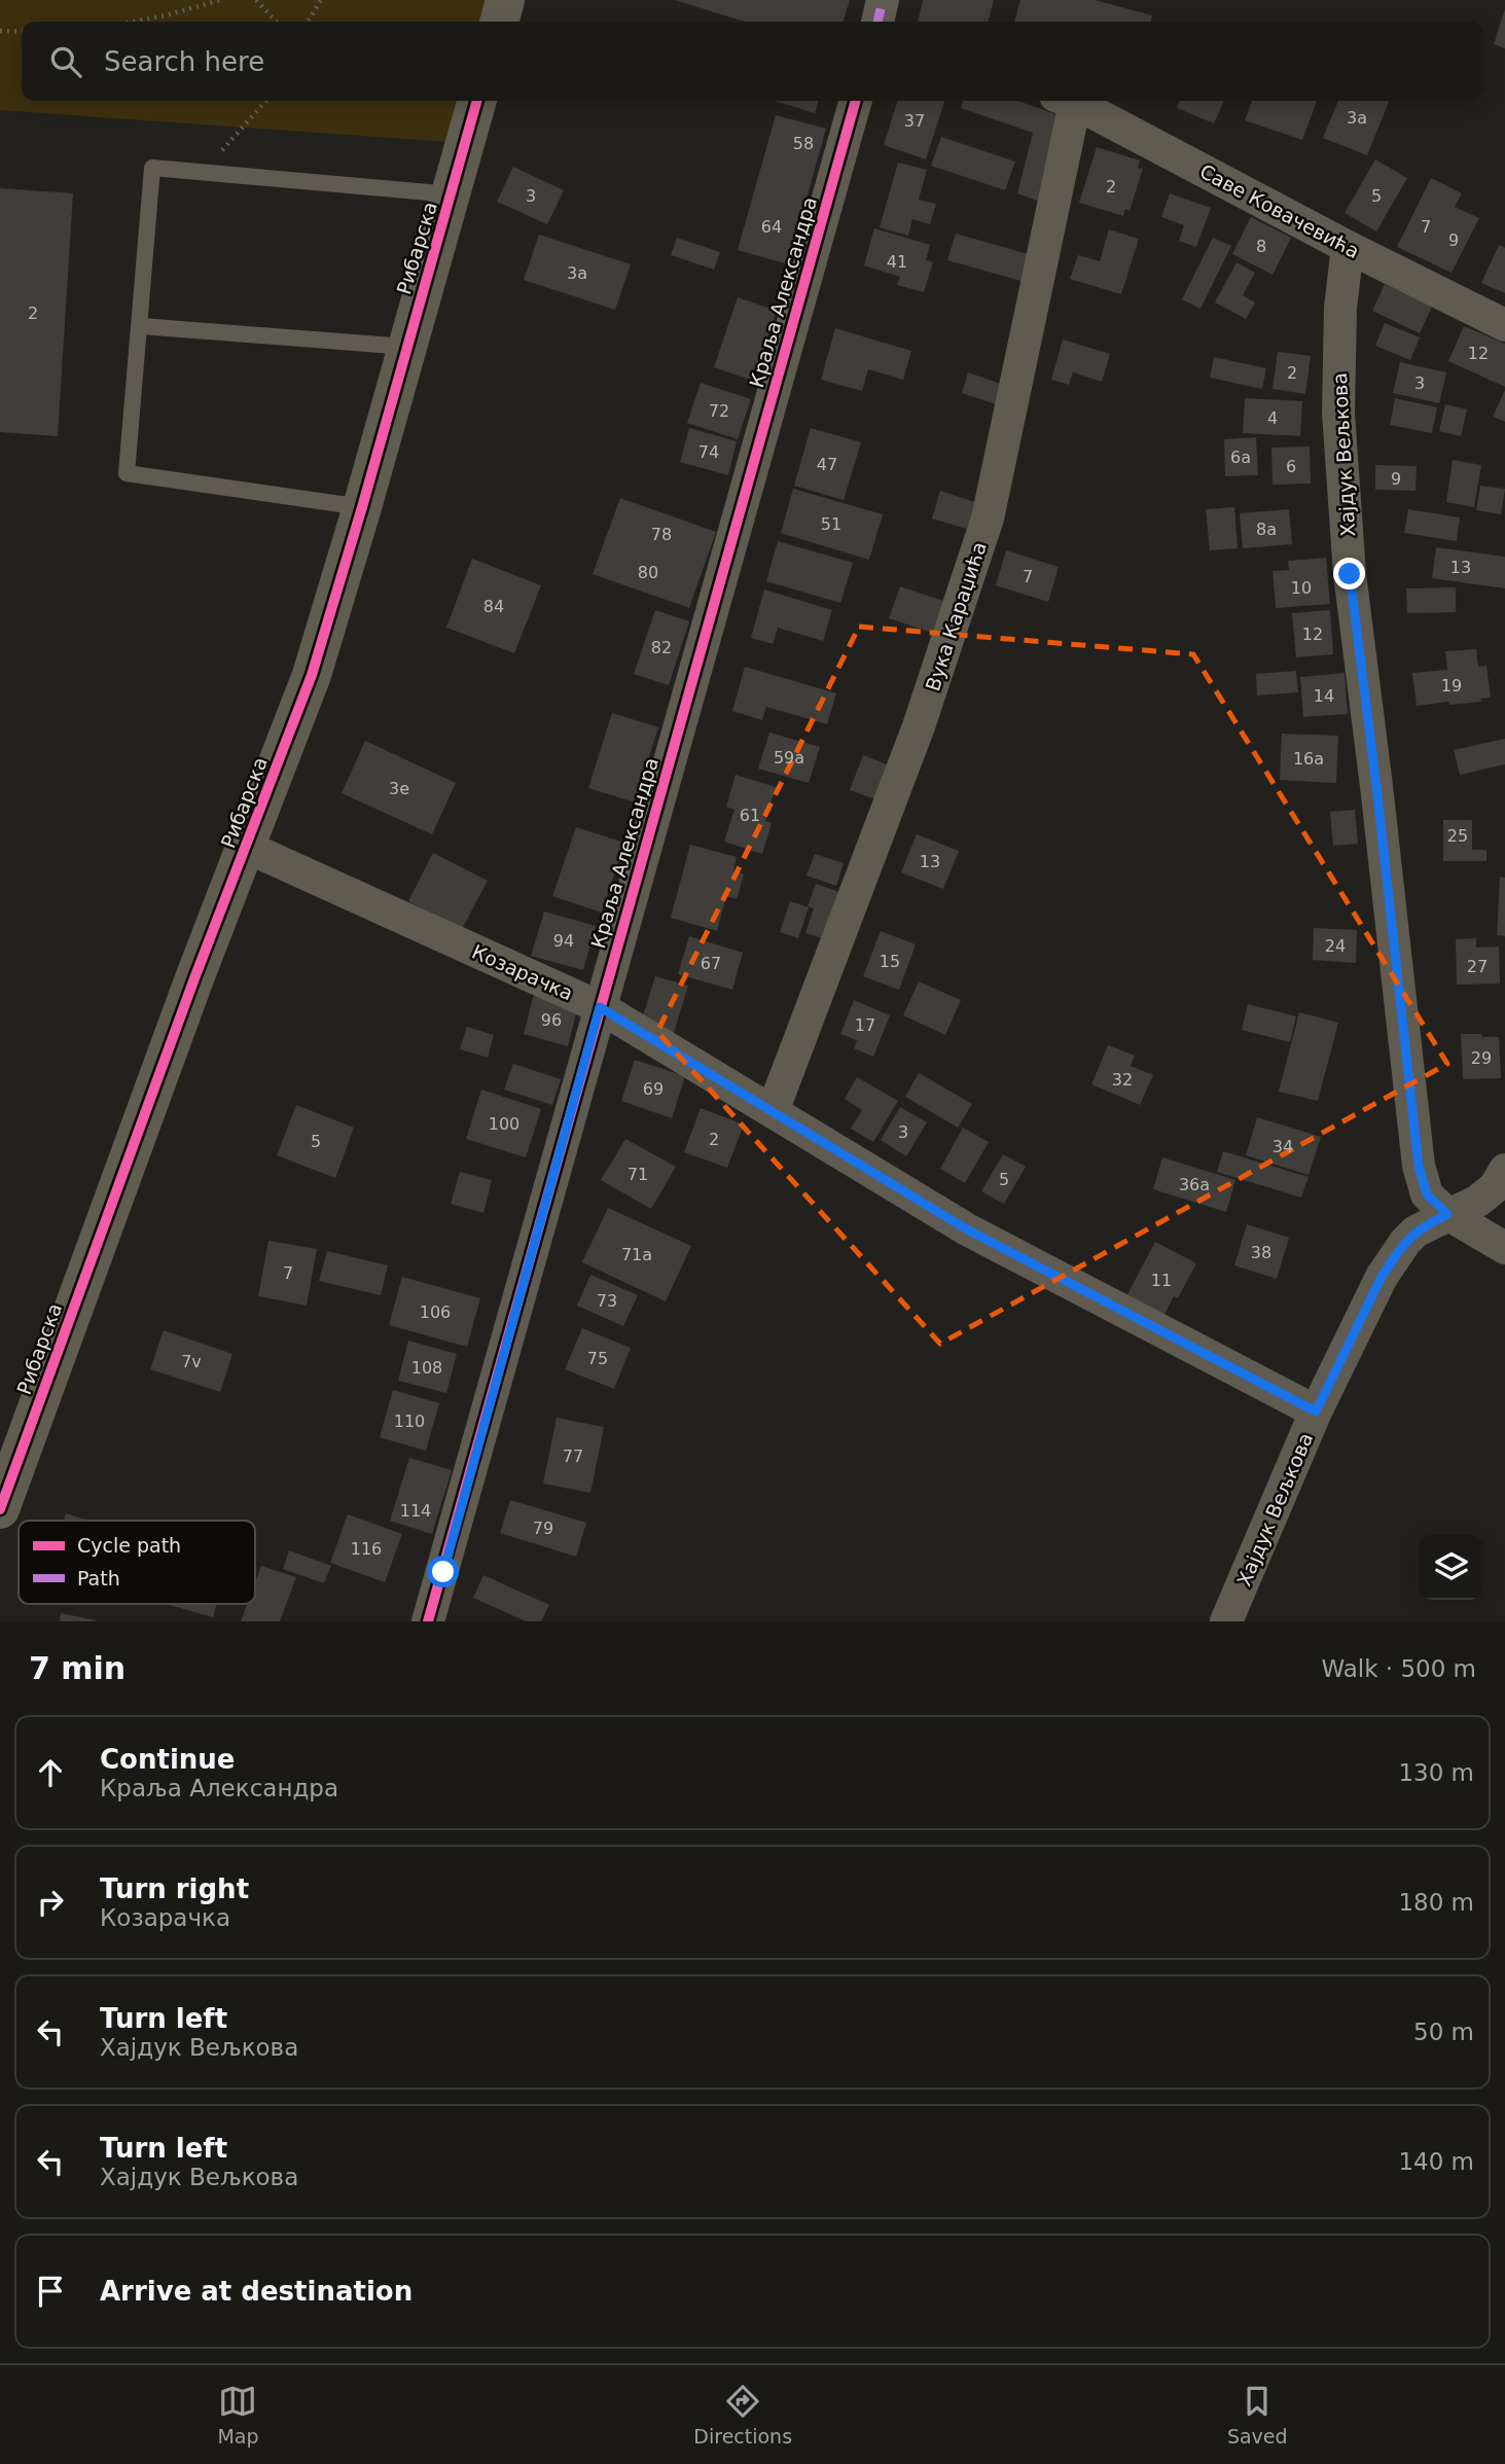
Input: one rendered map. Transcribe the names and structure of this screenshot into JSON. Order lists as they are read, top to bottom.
{
  "streets": {
    "main road": ["Рибарска"],
    "street": [
      "Саве Ковачевића",
      "Краља Александра",
      "Хајдук Вељкова",
      "Вука Караџића",
      "Козарачка"
    ]
  },
  "crossings": [
    ["Саве Ковачевића", "Хајдук Вељкова"],
    ["Рибарска", "Козарачка"],
    ["Краља Александра", "Козарачка"],
    ["Хајдук Вељкова", "Козарачка"],
    ["Вука Караџића", "Козарачка"]
  ],
  "house_numbers": [
    "3a",
    "37",
    "58",
    "2",
    "3",
    "5",
    "64",
    "7",
    "9",
    "8",
    "41",
    "3a",
    "2",
    "12",
    "2",
    "3",
    "72",
    "4",
    "74",
    "6a",
    "47",
    "6",
    "9",
    "51",
    "8a",
    "78",
    "13",
    "80",
    "7",
    "10",
    "84",
    "12",
    "82",
    "19",
    "14",
    "59a",
    "16a",
    "3e",
    "61",
    "25",
    "13",
    "94",
    "24",
    "15",
    "67",
    "27",
    "96",
    "17",
    "29",
    "32",
    "69",
    "100",
    "3",
    "2",
    "5",
    "34",
    "71",
    "5",
    "36a",
    "38",
    "71a",
    "7",
    "11",
    "73",
    "106",
    "75",
    "7v",
    "108",
    "110",
    "77",
    "114",
    "79",
    "116"
  ],
  "legend": ["Cycle path", "Path"],
  "page": {
    "search": "Search here",
    "heading": ["7 min", "Walk · 500 m"],
    "list": [
      ["Continue", "Краља Александра", "130 m"],
      ["Turn right", "Козарачка", "180 m"],
      ["Turn left", "Хајдук Вељкова", "50 m"],
      ["Turn left", "Хајдук Вељкова", "140 m"],
      "Arrive at destination"
    ],
    "nav": ["Map", "Directions", "Saved"]
  }
}
